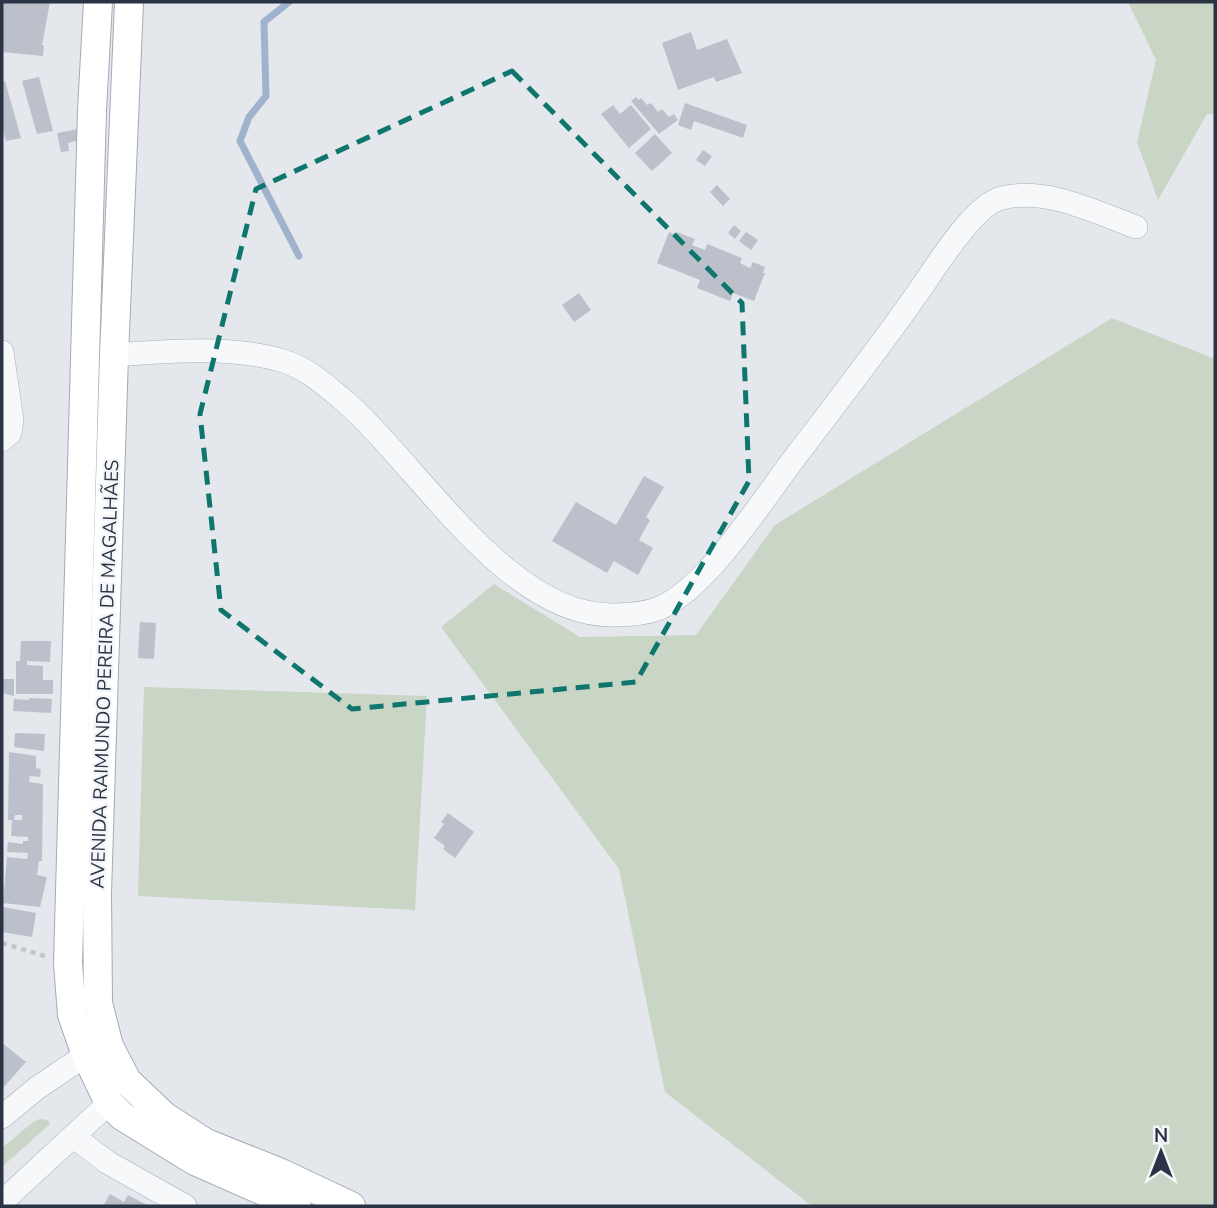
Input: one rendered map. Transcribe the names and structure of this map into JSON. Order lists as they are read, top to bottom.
{
  "streets": {
    "main road": ["AVENIDA RAIMUNDO PEREIRA DE MAGALHÃES"]
  },
  "north": "top"
}
